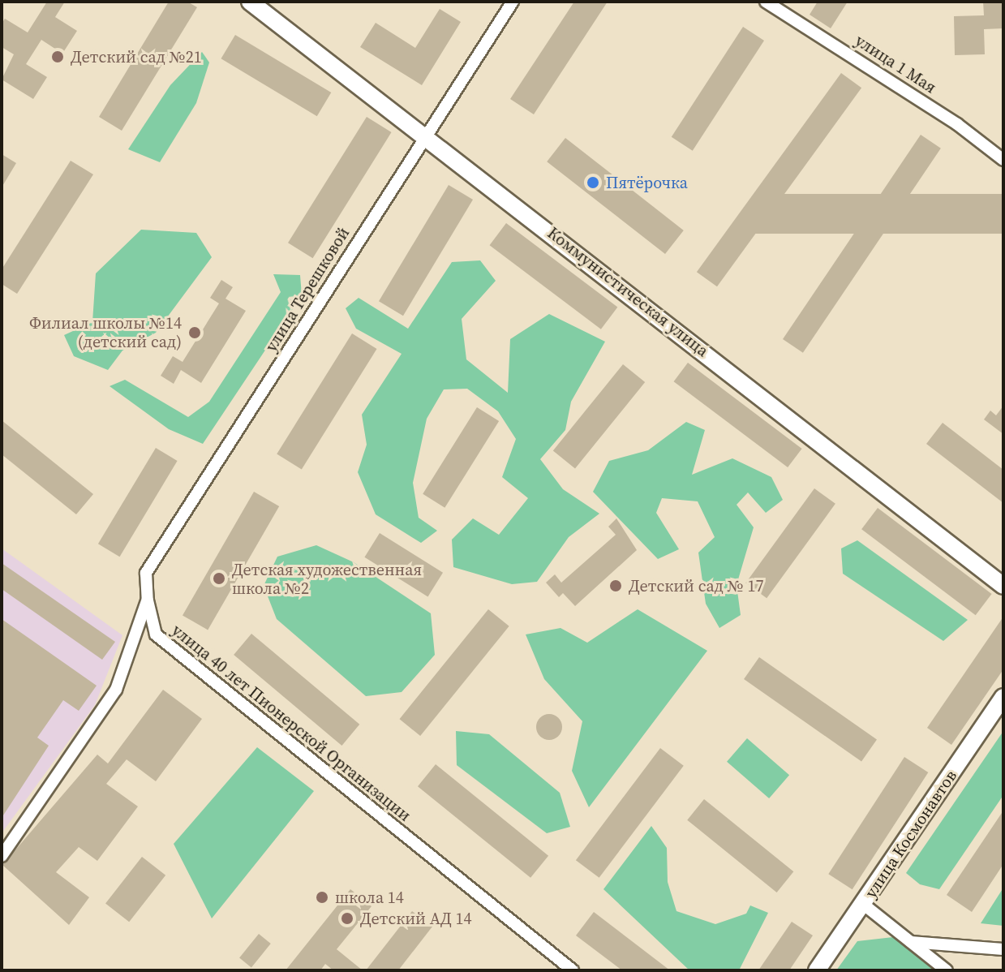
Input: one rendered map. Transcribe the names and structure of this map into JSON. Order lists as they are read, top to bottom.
{
  "streets": {
    "street": [
      "улица 1 Мая",
      "улица Терешковой",
      "Коммунистическая улица",
      "улица 40 лет Пионерской Организации",
      "улица Космонавтов"
    ]
  },
  "crossings": [
    ["улица Терешковой", "Коммунистическая улица"],
    ["улица Терешковой", "улица 40 лет Пионерской Организации"]
  ],
  "places": [
    "Детский сад №21",
    "Пятёрочка",
    "Филиал школы №14 (детский сад)",
    "Детская художественная школа №2",
    "Детский сад № 17",
    "школа 14",
    "Детский АД 14"
  ]
}
